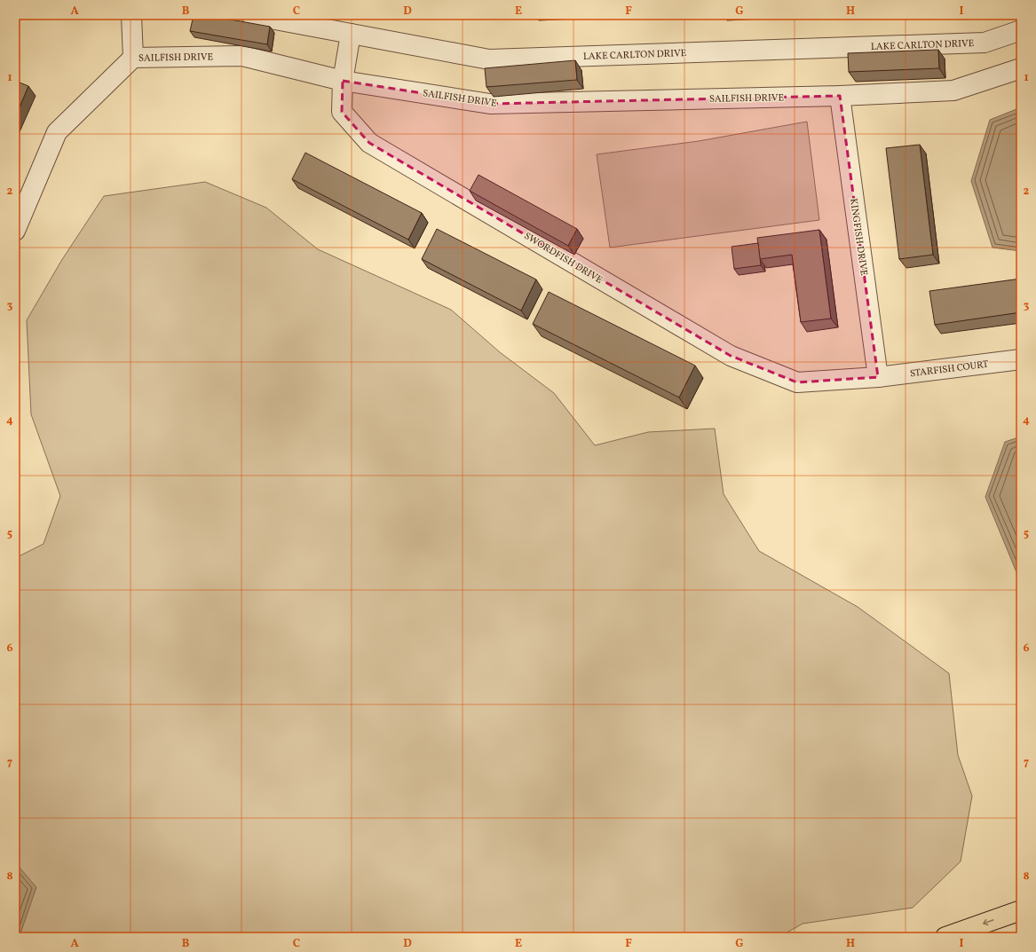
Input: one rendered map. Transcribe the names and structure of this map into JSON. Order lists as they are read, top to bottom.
{
  "streets": {
    "street": [
      "LAKE CARLTON DRIVE",
      "SAILFISH DRIVE",
      "KINGFISH DRIVE",
      "SWORDFISH DRIVE",
      "STARFISH COURT"
    ]
  },
  "crossings": [
    ["LAKE CARLTON DRIVE", "SWORDFISH DRIVE"],
    ["SAILFISH DRIVE", "KINGFISH DRIVE"],
    ["SAILFISH DRIVE", "SWORDFISH DRIVE"],
    ["KINGFISH DRIVE", "SWORDFISH DRIVE"],
    ["KINGFISH DRIVE", "STARFISH COURT"],
    ["SWORDFISH DRIVE", "STARFISH COURT"]
  ],
  "grid": {
    "columns": [
      "A",
      "B",
      "C",
      "D",
      "E",
      "F",
      "G",
      "H",
      "I"
    ],
    "rows": [
      "1",
      "2",
      "3",
      "4",
      "5",
      "6",
      "7",
      "8"
    ]
  }
}
